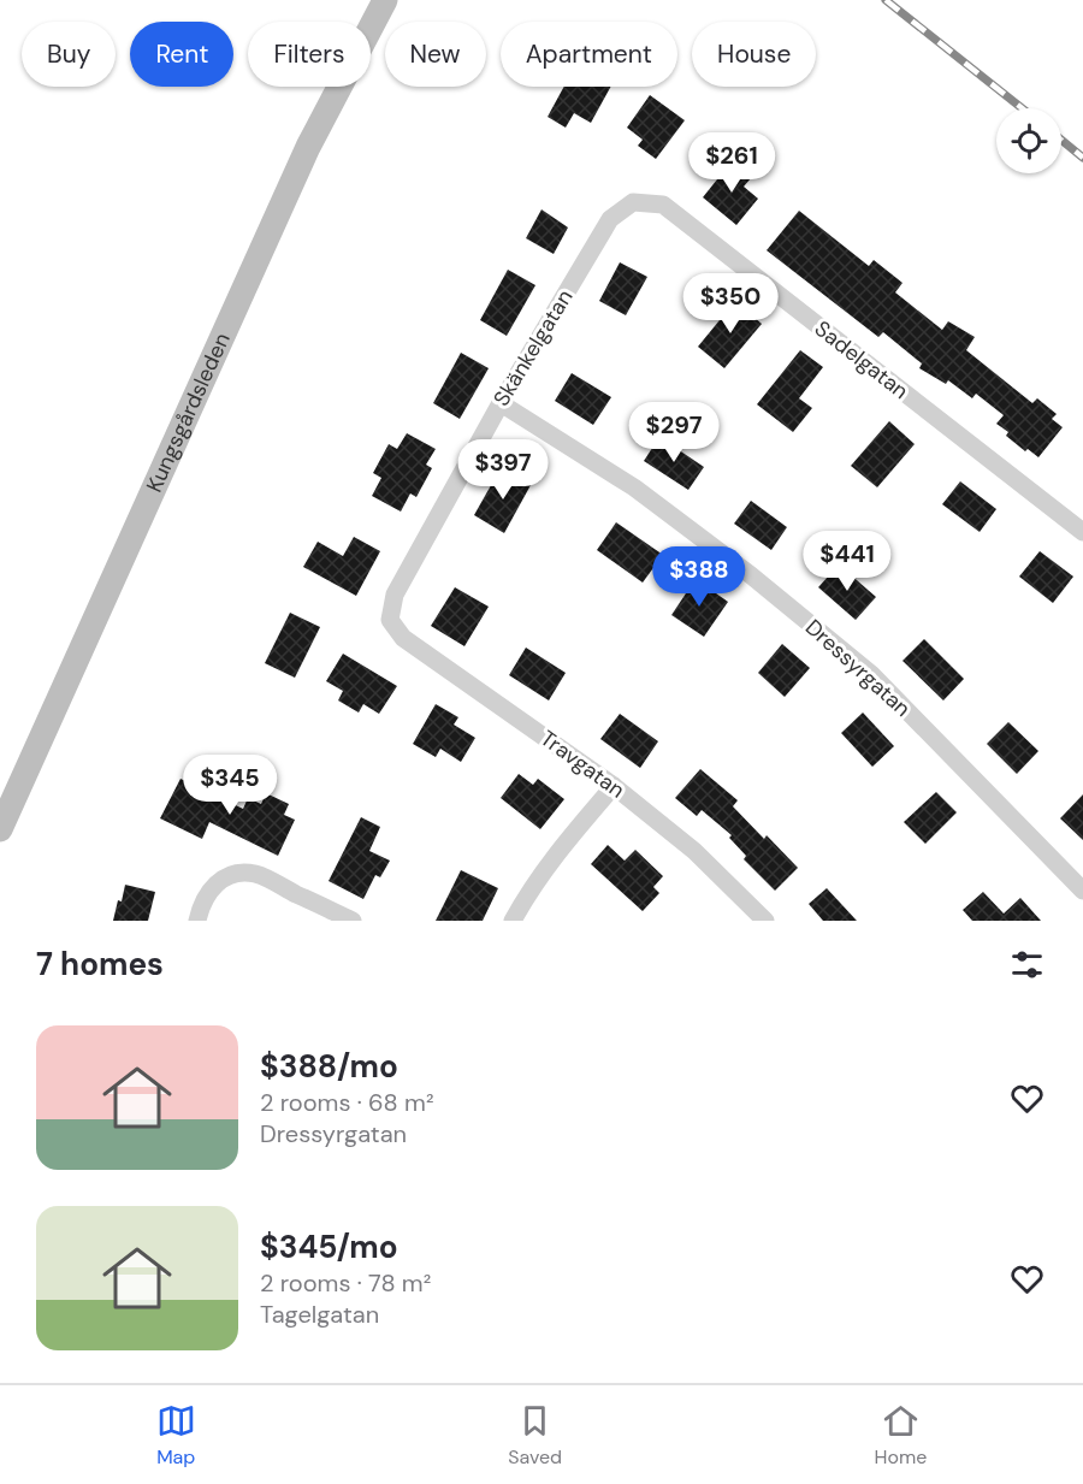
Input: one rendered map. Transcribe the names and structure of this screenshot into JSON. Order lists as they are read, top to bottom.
{
  "streets": {
    "main road": ["Kungsgårdsleden"],
    "street": [
      "Skänkelgatan",
      "Sadelgatan",
      "Dressyrgatan",
      "Travgatan"
    ]
  },
  "crossings": [
    ["Skänkelgatan", "Sadelgatan"],
    ["Skänkelgatan", "Dressyrgatan"],
    ["Skänkelgatan", "Travgatan"]
  ],
  "page": {
    "chip": [
      "Buy",
      "Rent",
      "Filters",
      "New",
      "Apartment",
      "House"
    ],
    "price": [
      "$261",
      "$350",
      "$297",
      "$397",
      "$441",
      "$388",
      "$345"
    ],
    "heading": "7 homes",
    "list": [
      {
        "name": "$388/mo",
        "note": "2 rooms · 68 m² · Dressyrgatan"
      },
      {
        "name": "$345/mo",
        "note": "2 rooms · 78 m² · Tagelgatan"
      }
    ],
    "tabs": ["Map", "Saved", "Home"]
  }
}
